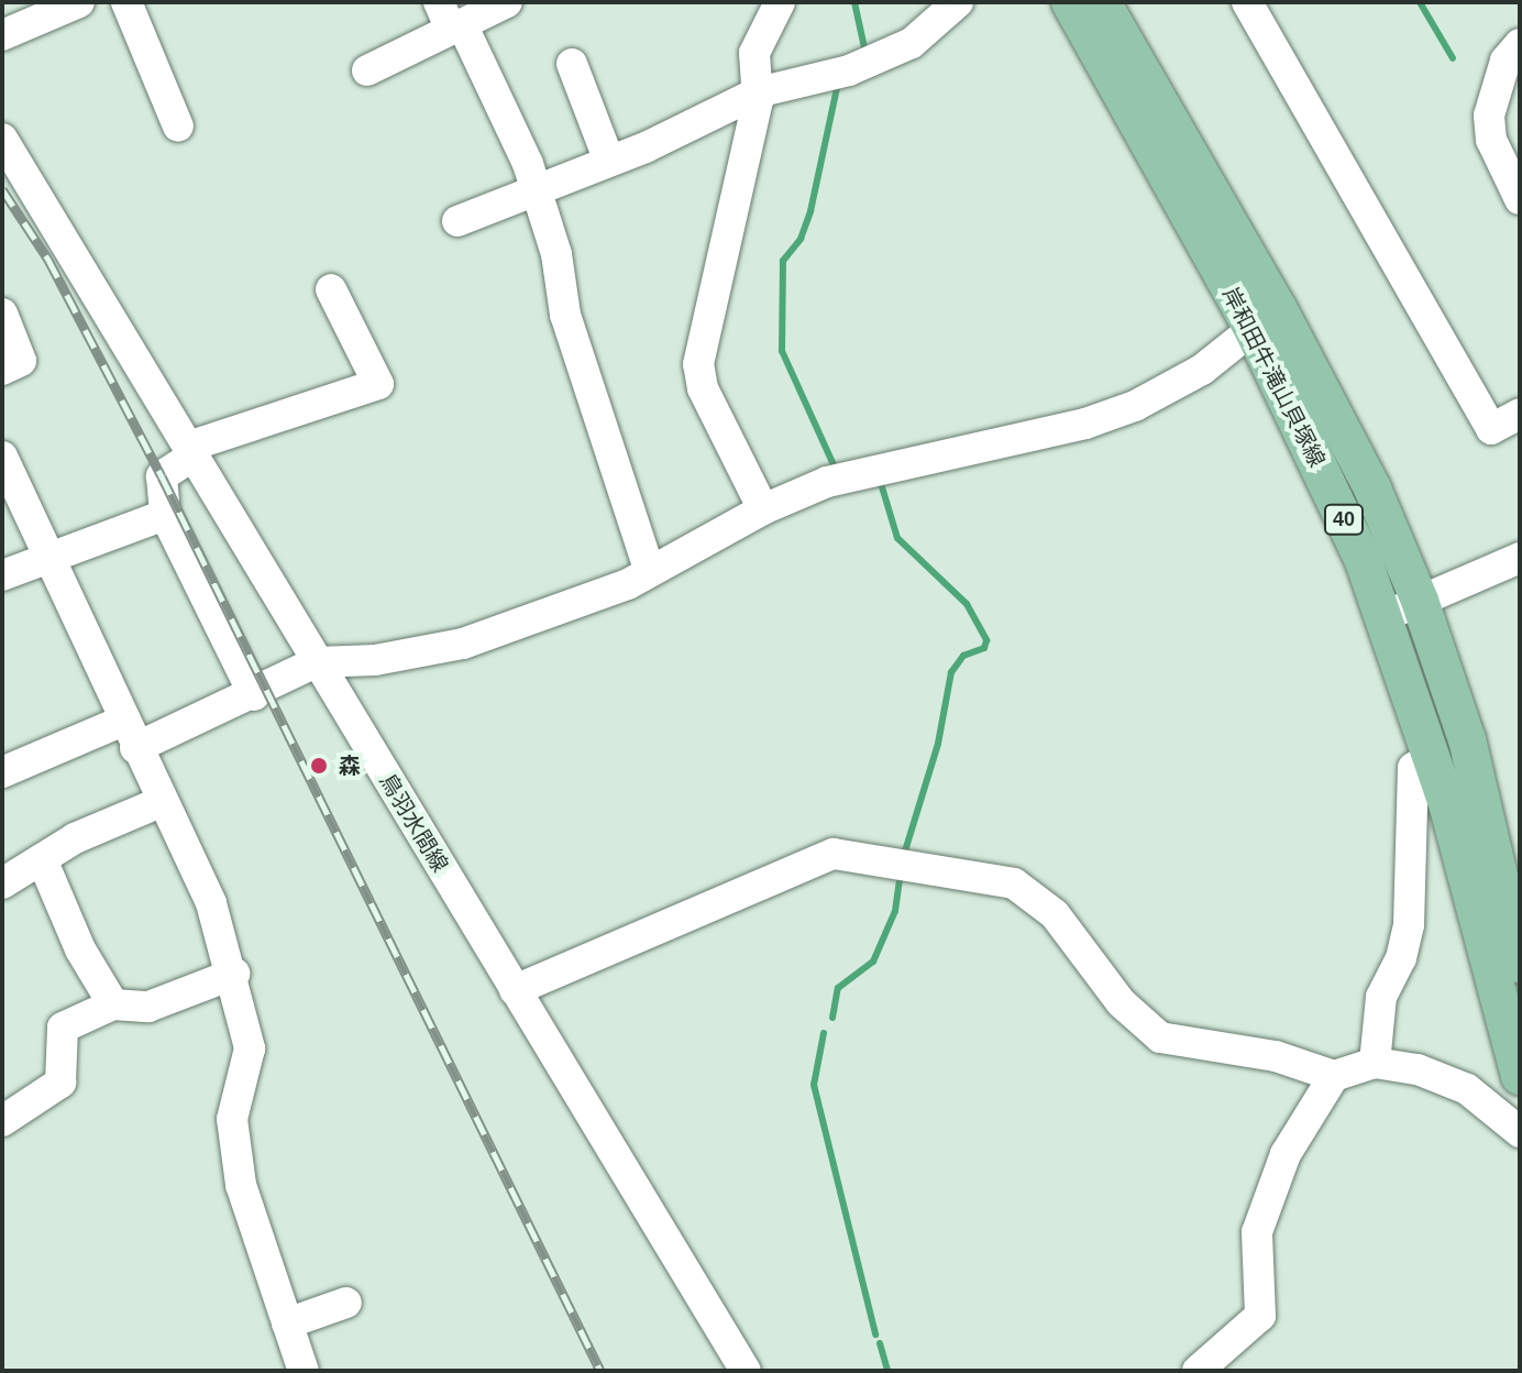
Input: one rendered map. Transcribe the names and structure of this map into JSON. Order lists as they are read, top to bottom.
{
  "streets": {
    "main road": ["岸和田牛滝山貝塚線", "40"],
    "street": ["鳥羽水間線"]
  },
  "places": ["森"]
}
